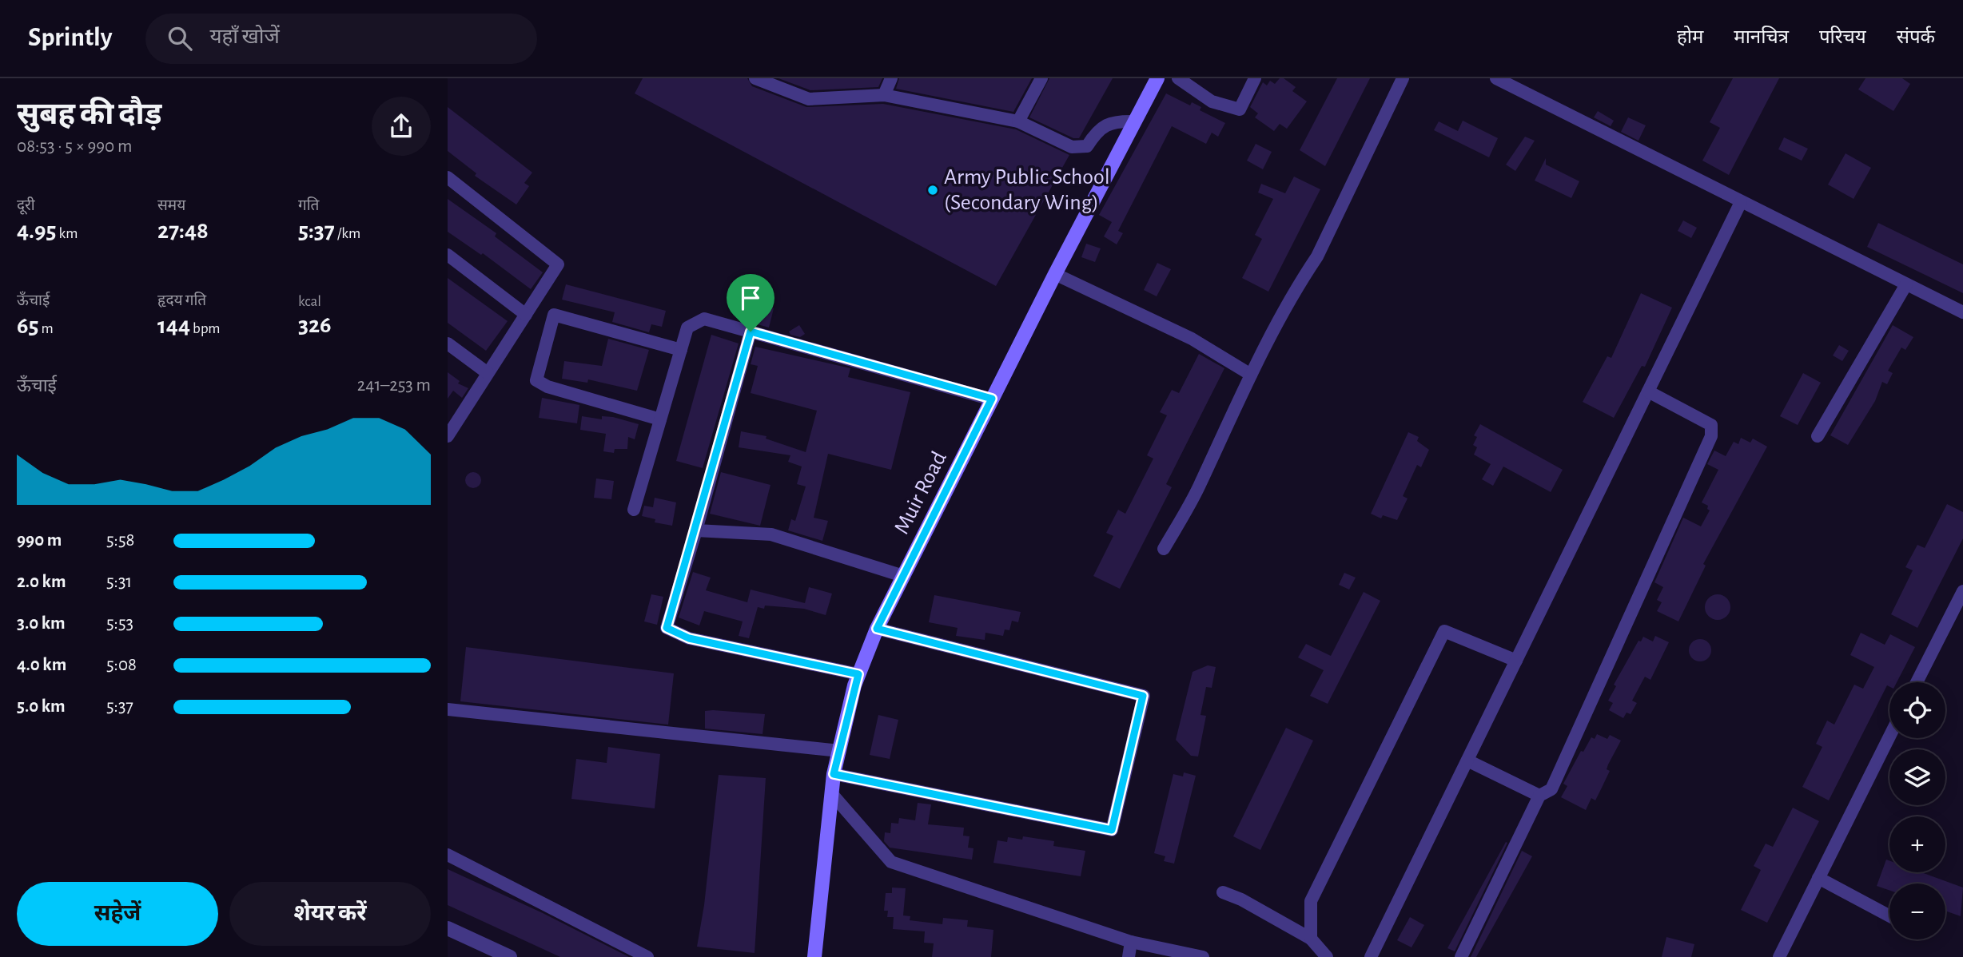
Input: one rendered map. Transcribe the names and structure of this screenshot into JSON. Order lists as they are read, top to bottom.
{
  "streets": {
    "main road": ["Muir Road"]
  },
  "places": ["Army Public School (Secondary Wing)"],
  "page": {
    "header": "Sprintly",
    "search": "यहाँ खोजें",
    "nav": [
      "होम",
      "मानचित्र",
      "परिचय",
      "संपर्क"
    ],
    "heading": ["सुबह की दौड़", "08:53 · 5 × 990 m"],
    "stats": [
      ["दूरी", "4.95 km"],
      ["समय", "27:48"],
      ["गति", "5:37 /km"],
      ["ऊँचाई", "65 m"],
      ["हृदय गति", "144 bpm"],
      ["kcal", "326"]
    ],
    "chart": ["ऊँचाई", "241–253 m"],
    "list": [
      {
        "name": "990 m",
        "note": "5:58"
      },
      {
        "name": "2.0 km",
        "note": "5:31"
      },
      {
        "name": "3.0 km",
        "note": "5:53"
      },
      {
        "name": "4.0 km",
        "note": "5:08"
      },
      {
        "name": "5.0 km",
        "note": "5:37"
      }
    ],
    "map_buttons": ["+", "−"],
    "buttons": ["सहेजें", "शेयर करें"]
  }
}
